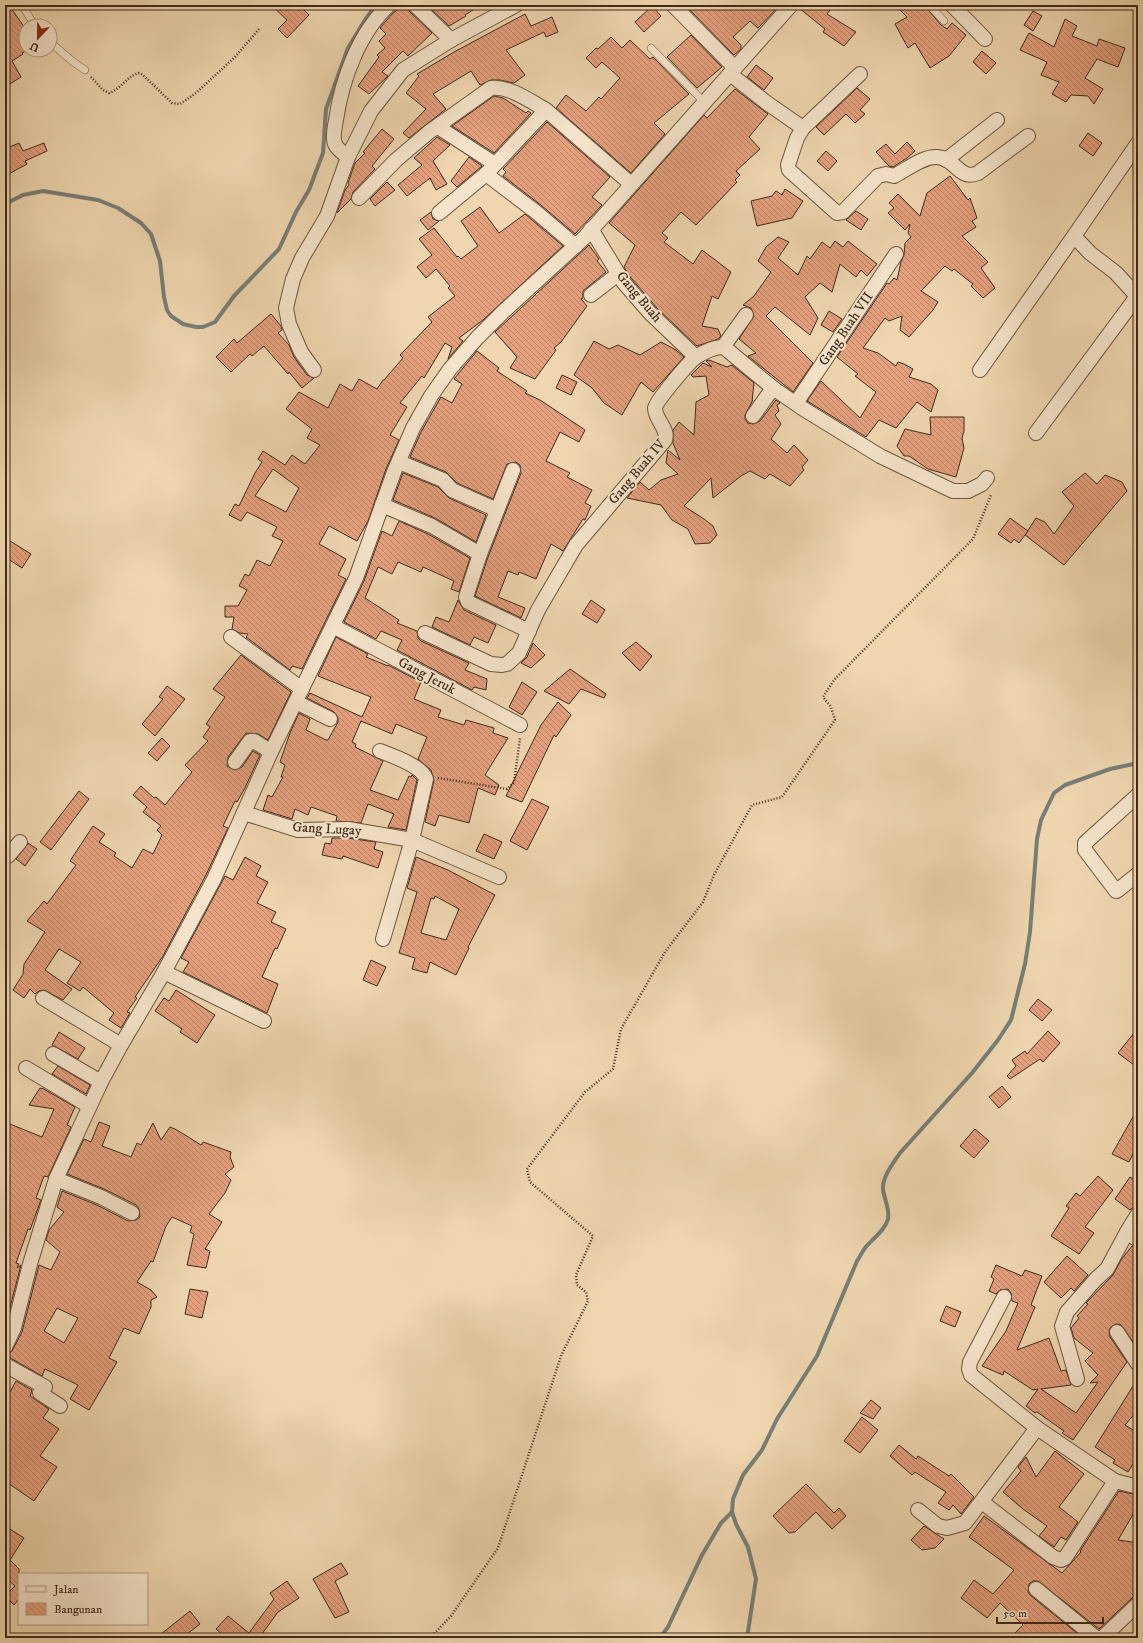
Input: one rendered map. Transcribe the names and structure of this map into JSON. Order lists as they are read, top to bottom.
{
  "streets": {
    "street": [
      "Gang Buah",
      "Gang Buah VII",
      "Gang Buah IV",
      "Gang Jeruk",
      "Gang Lugay"
    ]
  },
  "crossings": [
    ["Gang Buah", "Gang Buah IV"]
  ],
  "legend": ["Jalan", "Bangunan"],
  "scale_bar": "50 m",
  "north": "bottom"
}
